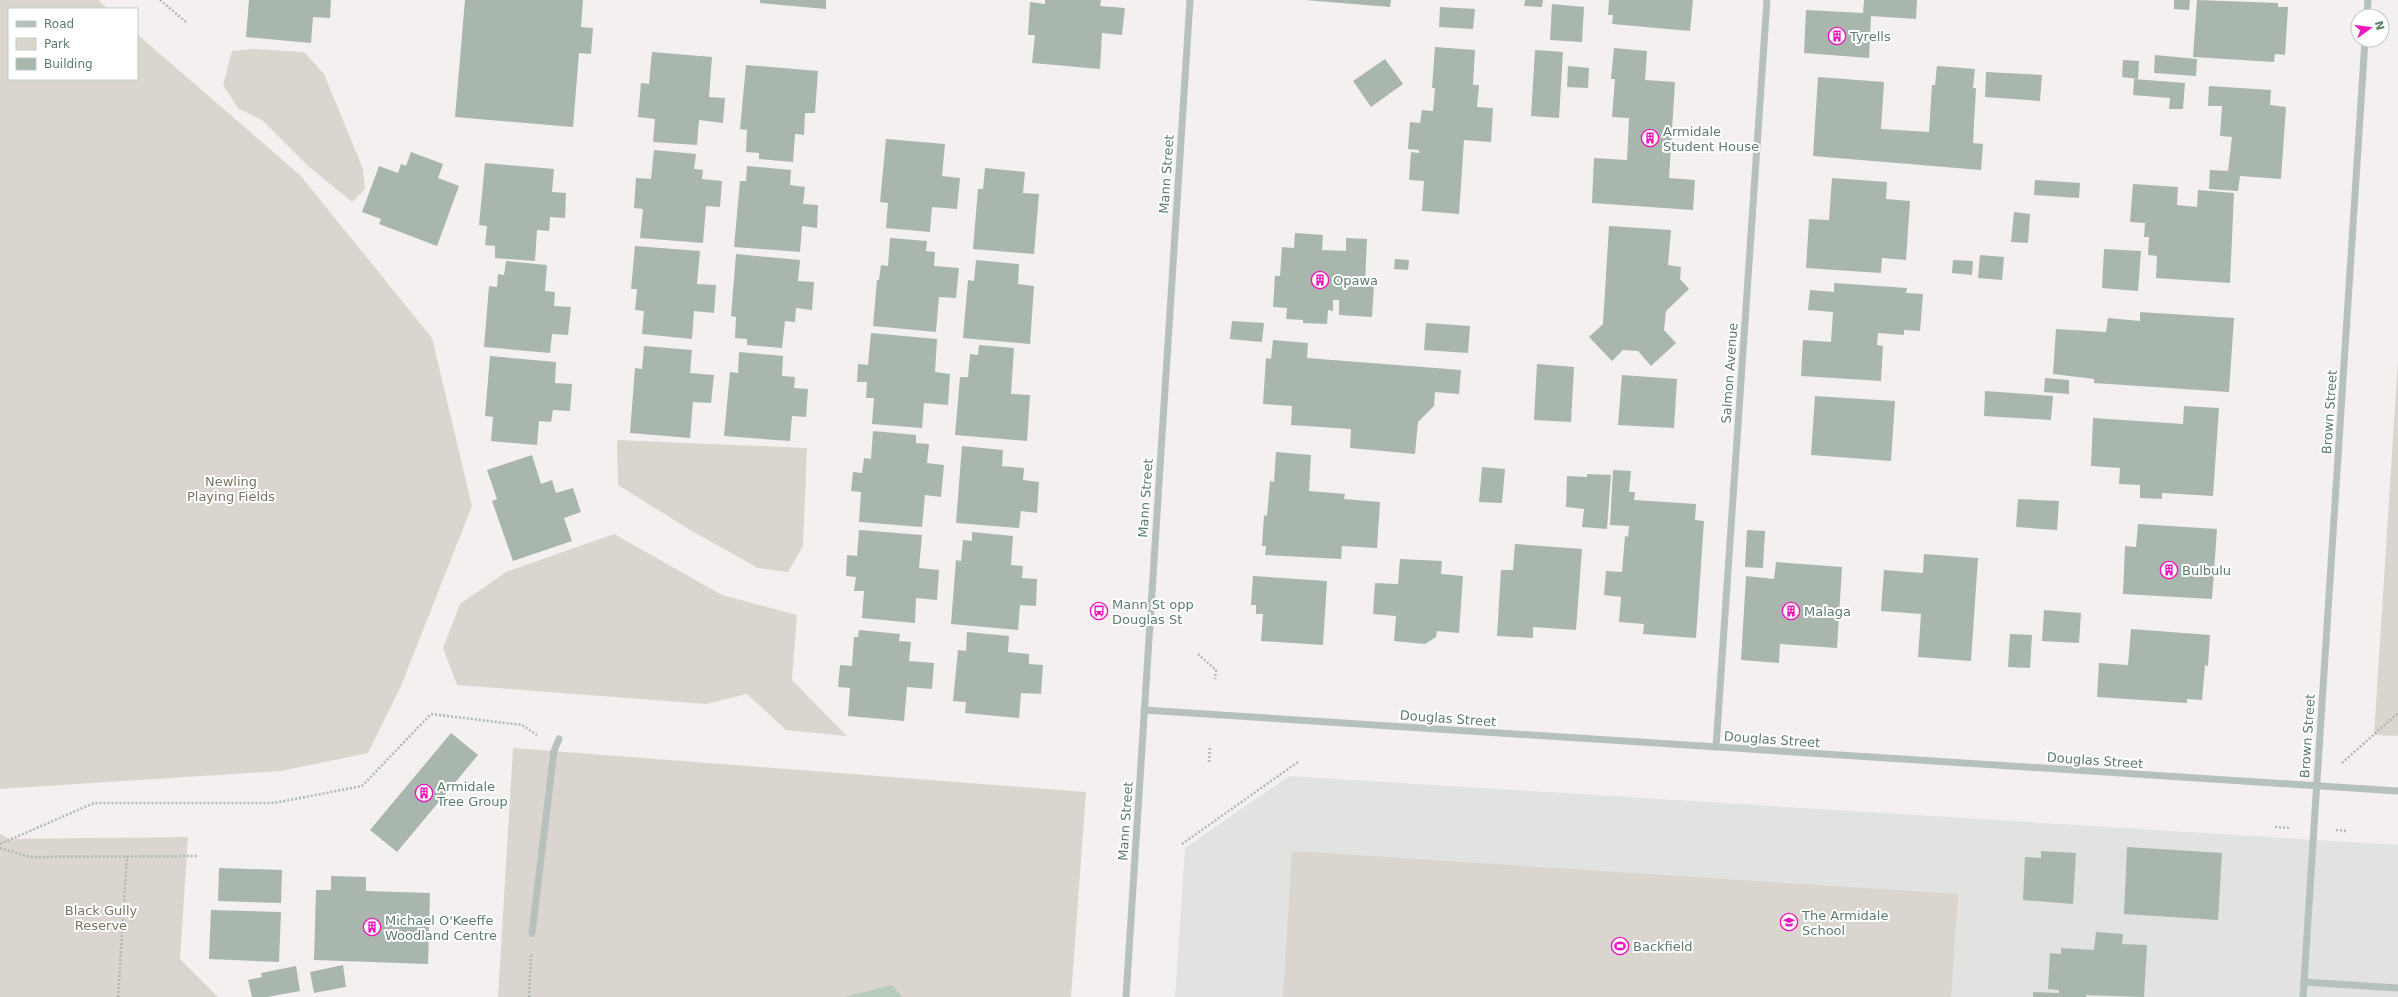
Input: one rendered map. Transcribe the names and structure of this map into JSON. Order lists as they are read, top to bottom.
{
  "streets": {
    "street": [
      "Mann Street",
      "Salmon Avenue",
      "Brown Street",
      "Douglas Street"
    ]
  },
  "crossings": [
    ["Mann Street", "Douglas Street"],
    ["Salmon Avenue", "Douglas Street"],
    ["Brown Street", "Douglas Street"]
  ],
  "parks": ["Newling Playing Fields", "Black Gully Reserve"],
  "places": {
    "building": [
      "Tyrells",
      "Armidale Student House",
      "Opawa",
      "Bulbulu",
      "Malaga",
      "Armidale Tree Group",
      "Michael O'Keeffe Woodland Centre"
    ],
    "bus stop": ["Mann St opp Douglas St"],
    "school or university": ["The Armidale School"],
    "sports": ["Backfield"]
  },
  "legend": ["Road", "Park", "Building"],
  "north": "right"
}
